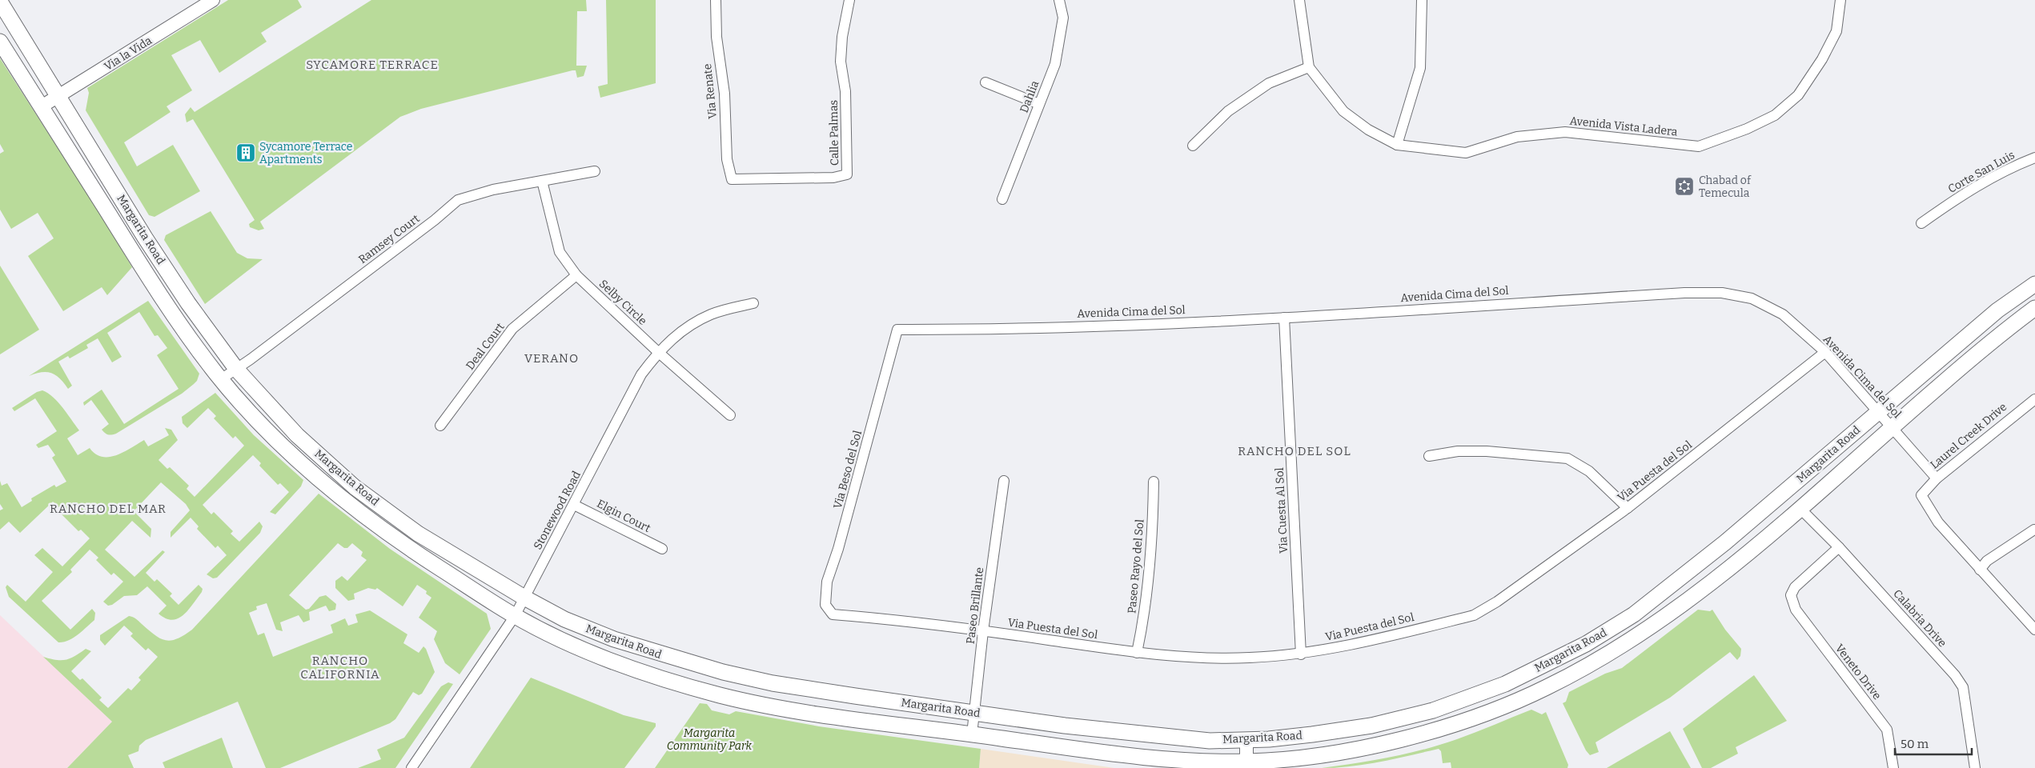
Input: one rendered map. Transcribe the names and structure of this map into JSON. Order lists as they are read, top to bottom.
{
  "streets": {
    "main road": ["Margarita Road"],
    "street": [
      "Via la Vida",
      "Via Renate",
      "Dahlia",
      "Avenida Vista Ladera",
      "Calle Palmas",
      "Corte San Luis",
      "Ramsey Court",
      "Avenida Cima del Sol",
      "Selby Circle",
      "Deal Court",
      "Laurel Creek Drive",
      "Via Beso del Sol",
      "Via Puesta del Sol",
      "Stonewood Road",
      "Via Cuesta Al Sol",
      "Elgin Court",
      "Paseo Rayo del Sol",
      "Paseo Brillante",
      "Calabria Drive",
      "Veneto Drive"
    ]
  },
  "crossings": [
    ["Via la Vida", "Margarita Road"],
    ["Via Renate", "Calle Palmas"],
    ["Margarita Road", "Ramsey Court"],
    ["Margarita Road", "Avenida Cima del Sol"],
    ["Margarita Road", "Stonewood Road"],
    ["Margarita Road", "Paseo Brillante"],
    ["Margarita Road", "Calabria Drive"],
    ["Ramsey Court", "Selby Circle"],
    ["Avenida Cima del Sol", "Laurel Creek Drive"],
    ["Avenida Cima del Sol", "Via Beso del Sol"],
    ["Avenida Cima del Sol", "Via Puesta del Sol"],
    ["Avenida Cima del Sol", "Via Cuesta Al Sol"],
    ["Selby Circle", "Deal Court"],
    ["Selby Circle", "Stonewood Road"],
    ["Via Beso del Sol", "Via Puesta del Sol"],
    ["Via Puesta del Sol", "Via Cuesta Al Sol"],
    ["Via Puesta del Sol", "Paseo Rayo del Sol"],
    ["Via Puesta del Sol", "Paseo Brillante"],
    ["Stonewood Road", "Elgin Court"],
    ["Calabria Drive", "Veneto Drive"]
  ],
  "districts": [
    "SYCAMORE TERRACE",
    "VERANO",
    "RANCHO DEL SOL",
    "RANCHO DEL MAR",
    "RANCHO CALIFORNIA"
  ],
  "parks": ["Margarita Community Park"],
  "places": {
    "building": ["Sycamore Terrace Apartments"],
    "synagogue": ["Chabad of Temecula"]
  },
  "scale_bar": "50 m"
}
